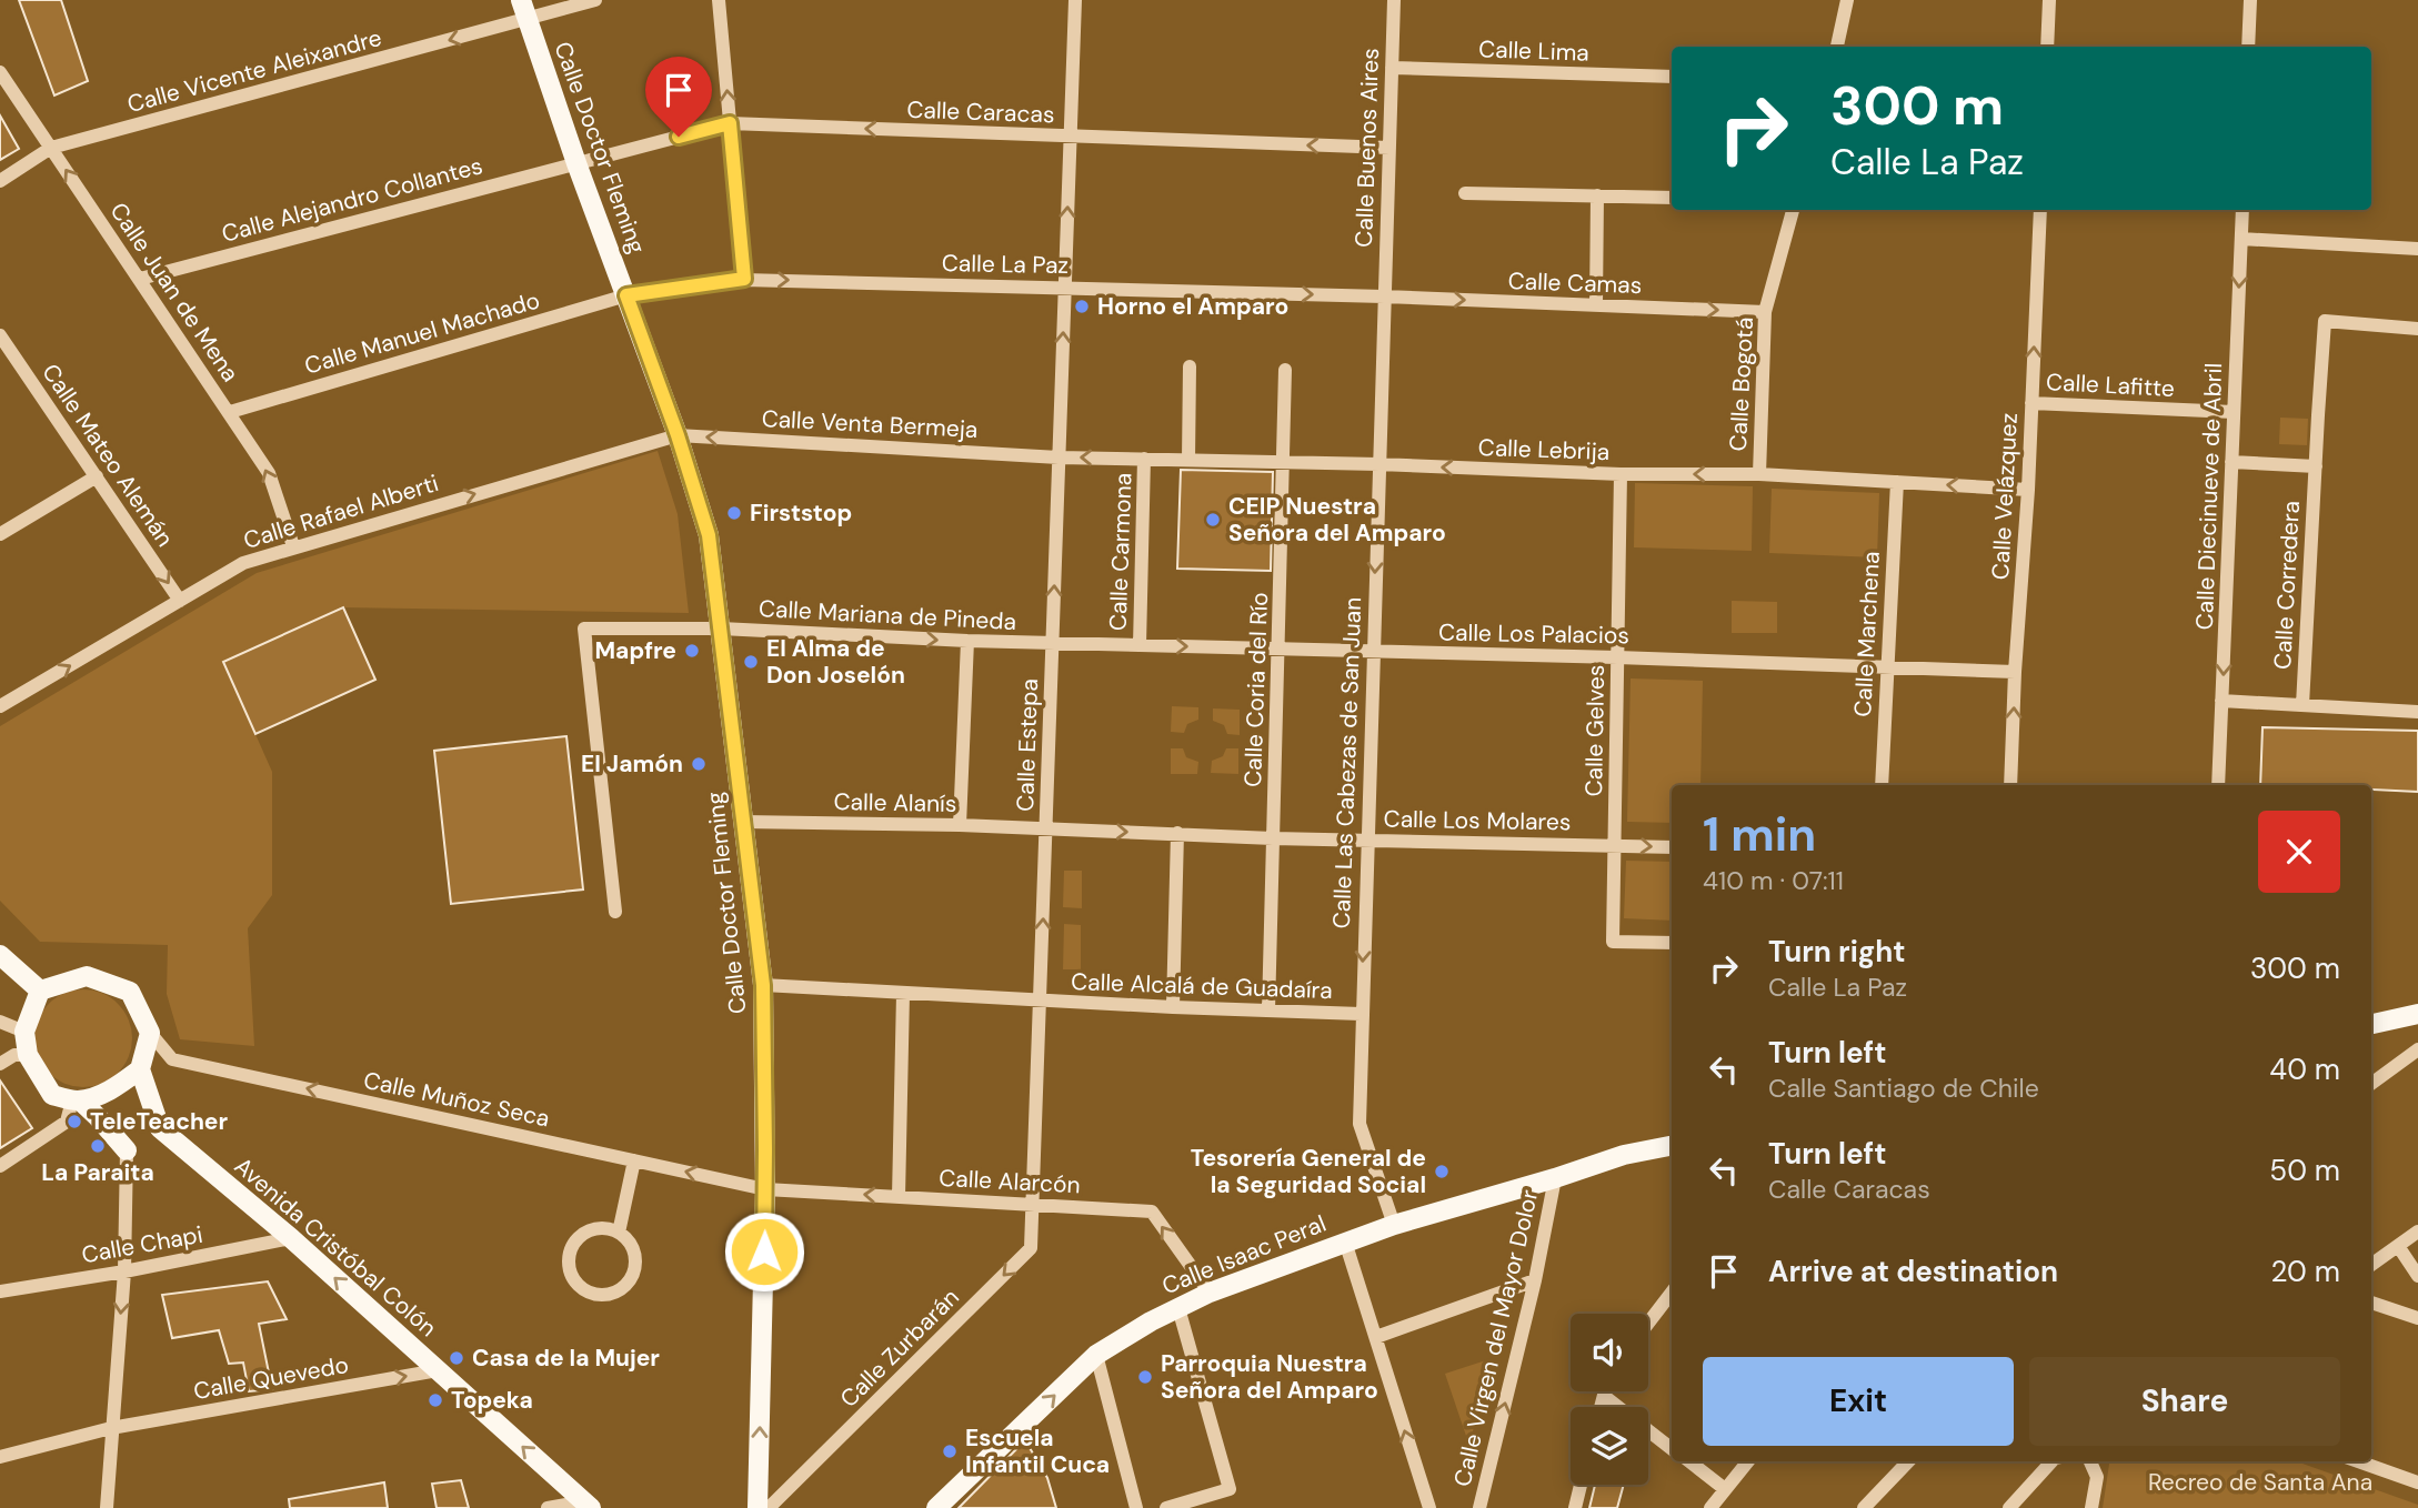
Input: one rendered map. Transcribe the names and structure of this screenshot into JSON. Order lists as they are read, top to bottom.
{
  "streets": {
    "main road": ["Calle Doctor Fleming", "Avenida Cristóbal Colón", "Calle Isaac Peral"],
    "street": [
      "Calle Lima",
      "Calle Vicente Aleixandre",
      "Calle Caracas",
      "Calle Buenos Aires",
      "Calle Alejandro Collantes",
      "Calle La Paz",
      "Calle Camas",
      "Calle Juan de Mena",
      "Calle Manuel Machado",
      "Calle Bogotá",
      "Calle Lafitte",
      "Calle Venta Bermeja",
      "Calle Lebrija",
      "Calle Mateo Alemán",
      "Calle Velázquez",
      "Calle Diecinueve de Abril",
      "Calle Rafael Alberti",
      "Calle Carmona",
      "Calle Corredera",
      "Calle Mariana de Pineda",
      "Calle Los Palacios",
      "Calle Marchena",
      "Calle Coria del Río",
      "Calle Gelves",
      "Calle Estepa",
      "Calle Las Cabezas de San Juan",
      "Calle Alanís",
      "Calle Los Molares",
      "Calle Alcalá de Guadaíra",
      "Calle Muñoz Seca",
      "Calle Alarcón",
      "Calle Chapi",
      "Calle Virgen del Mayor Dolor",
      "Calle Zurbarán",
      "Calle Quevedo"
    ]
  },
  "crossings": [
    ["Calle Lima", "Calle Buenos Aires"],
    ["Calle Vicente Aleixandre", "Calle Doctor Fleming"],
    ["Calle Vicente Aleixandre", "Calle Juan de Mena"],
    ["Calle Caracas", "Calle Doctor Fleming"],
    ["Calle Caracas", "Calle Buenos Aires"],
    ["Calle Caracas", "Calle Alejandro Collantes"],
    ["Calle Caracas", "Calle Estepa"],
    ["Calle Doctor Fleming", "Calle Alejandro Collantes"],
    ["Calle Doctor Fleming", "Calle La Paz"],
    ["Calle Doctor Fleming", "Calle Manuel Machado"],
    ["Calle Doctor Fleming", "Calle Venta Bermeja"],
    ["Calle Doctor Fleming", "Calle Rafael Alberti"],
    ["Calle Doctor Fleming", "Calle Mariana de Pineda"],
    ["Calle Doctor Fleming", "Calle Alanís"],
    ["Calle Doctor Fleming", "Calle Alcalá de Guadaíra"],
    ["Calle Doctor Fleming", "Calle Muñoz Seca"],
    ["Calle Doctor Fleming", "Calle Alarcón"],
    ["Calle Buenos Aires", "Calle La Paz"],
    ["Calle Buenos Aires", "Calle Camas"],
    ["Calle Buenos Aires", "Calle Las Cabezas de San Juan"],
    ["Calle Alejandro Collantes", "Calle Juan de Mena"],
    ["Calle La Paz", "Calle Camas"],
    ["Calle La Paz", "Calle Manuel Machado"],
    ["Calle La Paz", "Calle Estepa"],
    ["Calle La Paz", "Calle Las Cabezas de San Juan"],
    ["Calle Camas", "Calle Bogotá"],
    ["Calle Camas", "Calle Las Cabezas de San Juan"],
    ["Calle Juan de Mena", "Calle Manuel Machado"],
    ["Calle Juan de Mena", "Calle Rafael Alberti"],
    ["Calle Bogotá", "Calle Lebrija"],
    ["Calle Lafitte", "Calle Velázquez"],
    ["Calle Lafitte", "Calle Diecinueve de Abril"],
    ["Calle Venta Bermeja", "Calle Lebrija"],
    ["Calle Venta Bermeja", "Calle Rafael Alberti"],
    ["Calle Venta Bermeja", "Calle Estepa"],
    ["Calle Lebrija", "Calle Velázquez"],
    ["Calle Lebrija", "Calle Carmona"],
    ["Calle Lebrija", "Calle Marchena"],
    ["Calle Lebrija", "Calle Coria del Río"],
    ["Calle Lebrija", "Calle Gelves"],
    ["Calle Lebrija", "Calle Estepa"],
    ["Calle Lebrija", "Calle Las Cabezas de San Juan"],
    ["Calle Mateo Alemán", "Calle Rafael Alberti"],
    ["Calle Velázquez", "Calle Los Palacios"],
    ["Calle Carmona", "Calle Los Palacios"],
    ["Calle Mariana de Pineda", "Calle Los Palacios"],
    ["Calle Mariana de Pineda", "Calle Estepa"],
    ["Calle Los Palacios", "Calle Marchena"],
    ["Calle Los Palacios", "Calle Coria del Río"],
    ["Calle Los Palacios", "Calle Gelves"],
    ["Calle Los Palacios", "Calle Estepa"],
    ["Calle Los Palacios", "Calle Las Cabezas de San Juan"],
    ["Calle Coria del Río", "Calle Los Molares"],
    ["Calle Coria del Río", "Calle Alcalá de Guadaíra"],
    ["Calle Gelves", "Calle Los Molares"],
    ["Calle Estepa", "Calle Alanís"],
    ["Calle Estepa", "Calle Los Molares"],
    ["Calle Estepa", "Calle Alcalá de Guadaíra"],
    ["Calle Estepa", "Calle Alarcón"],
    ["Calle Estepa", "Calle Zurbarán"],
    ["Calle Las Cabezas de San Juan", "Calle Los Molares"],
    ["Calle Las Cabezas de San Juan", "Calle Alcalá de Guadaíra"],
    ["Calle Las Cabezas de San Juan", "Calle Isaac Peral"],
    ["Calle Alanís", "Calle Los Molares"],
    ["Calle Muñoz Seca", "Calle Alarcón"],
    ["Calle Muñoz Seca", "Avenida Cristóbal Colón"],
    ["Calle Alarcón", "Calle Isaac Peral"],
    ["Calle Alarcón", "Calle Zurbarán"],
    ["Calle Chapi", "Avenida Cristóbal Colón"],
    ["Avenida Cristóbal Colón", "Calle Quevedo"],
    ["Calle Isaac Peral", "Calle Virgen del Mayor Dolor"]
  ],
  "one_way": [
    "Calle Vicente Aleixandre",
    "Calle Caracas",
    "Calle La Paz",
    "Calle Juan de Mena",
    "Calle Venta Bermeja",
    "Calle Lebrija",
    "Calle Mateo Alemán",
    "Calle Velázquez",
    "Calle Diecinueve de Abril",
    "Calle Rafael Alberti",
    "Calle Estepa",
    "Calle Las Cabezas de San Juan",
    "Calle Muñoz Seca",
    "Calle Alarcón",
    "Avenida Cristóbal Colón",
    "Calle Virgen del Mayor Dolor",
    "Calle Zurbarán",
    "Calle Quevedo"
  ],
  "parks": ["Recreo de Santa Ana"],
  "places": [
    "Horno el Amparo",
    "Firststop",
    "CEIP Nuestra Señora del Amparo",
    "Mapfre",
    "El Alma de Don Joselón",
    "El Jamón",
    "TeleTeacher",
    "La Paraita",
    "Tesorería General de la Seguridad Social",
    "Casa de la Mujer",
    "Parroquia Nuestra Señora del Amparo",
    "Topeka",
    "Escuela Infantil Cuca"
  ],
  "page": {
    "turn": ["300 m", "Calle La Paz"],
    "heading": ["1 min", "410 m · 07:11"],
    "list": [
      {
        "name": "Turn right",
        "note": "Calle La Paz",
        "value": "300 m"
      },
      {
        "name": "Turn left",
        "note": "Calle Santiago de Chile",
        "value": "40 m"
      },
      {
        "name": "Turn left",
        "note": "Calle Caracas",
        "value": "50 m"
      },
      {
        "name": "Arrive at destination",
        "value": "20 m"
      }
    ],
    "buttons": ["Exit", "Share"]
  }
}
